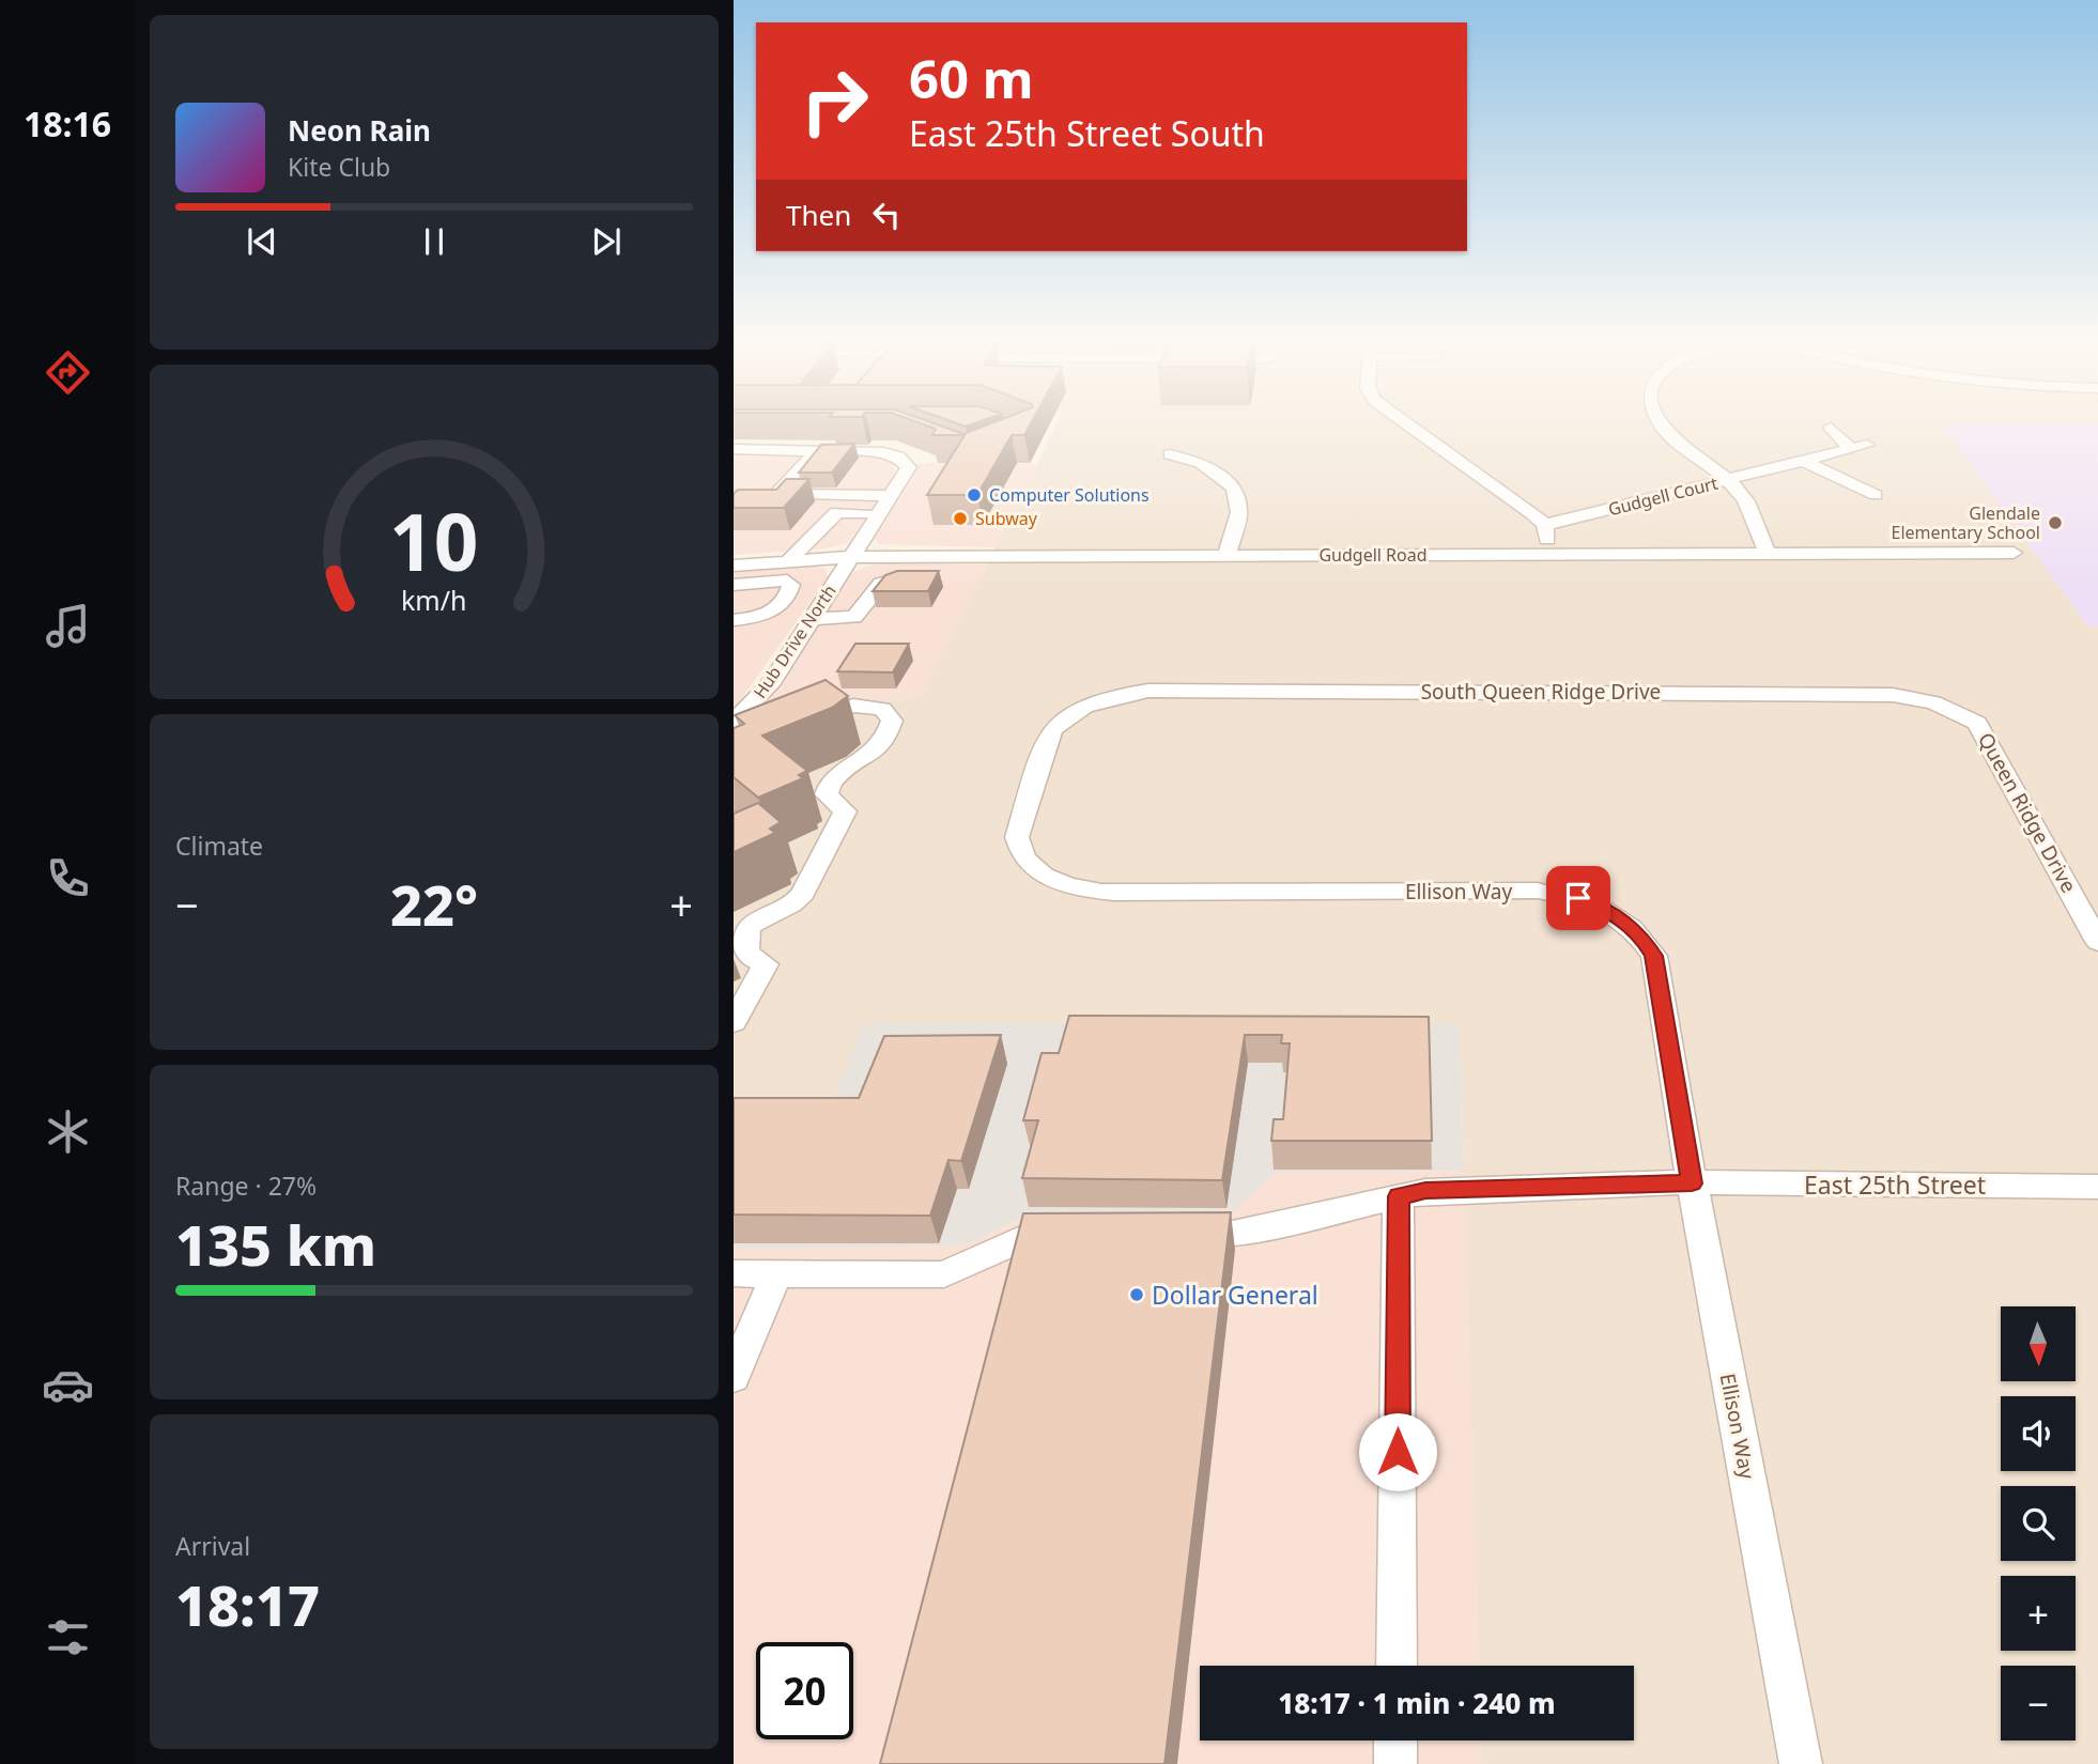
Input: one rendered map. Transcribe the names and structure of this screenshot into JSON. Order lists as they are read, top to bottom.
{
  "streets": {
    "street": [
      "Gudgell Court",
      "Gudgell Road",
      "Hub Drive North",
      "South Queen Ridge Drive",
      "Queen Ridge Drive",
      "Ellison Way",
      "East 25th Street"
    ]
  },
  "crossings": [
    ["Gudgell Road", "Hub Drive North"],
    ["South Queen Ridge Drive", "Queen Ridge Drive"],
    ["South Queen Ridge Drive", "Ellison Way"],
    ["Ellison Way", "East 25th Street"]
  ],
  "places": [
    "Computer Solutions",
    "Subway",
    "Glendale Elementary School",
    "Dollar General"
  ],
  "north": "bottom",
  "page": {
    "tabs": "18:16",
    "turn": ["60 m", "East 25th Street South"],
    "song": ["Neon Rain", "Kite Club"],
    "then": "Then",
    "tile": [
      "Climate",
      ["Range · 27%", "135 km"],
      ["Arrival", "18:17"]
    ],
    "heat": ["−", "22°", "+"],
    "map_buttons": ["+", "−"],
    "limit": "20",
    "trip": "18:17 · 1 min · 240 m",
    "gauge": ["10", "km/h"]
  }
}
